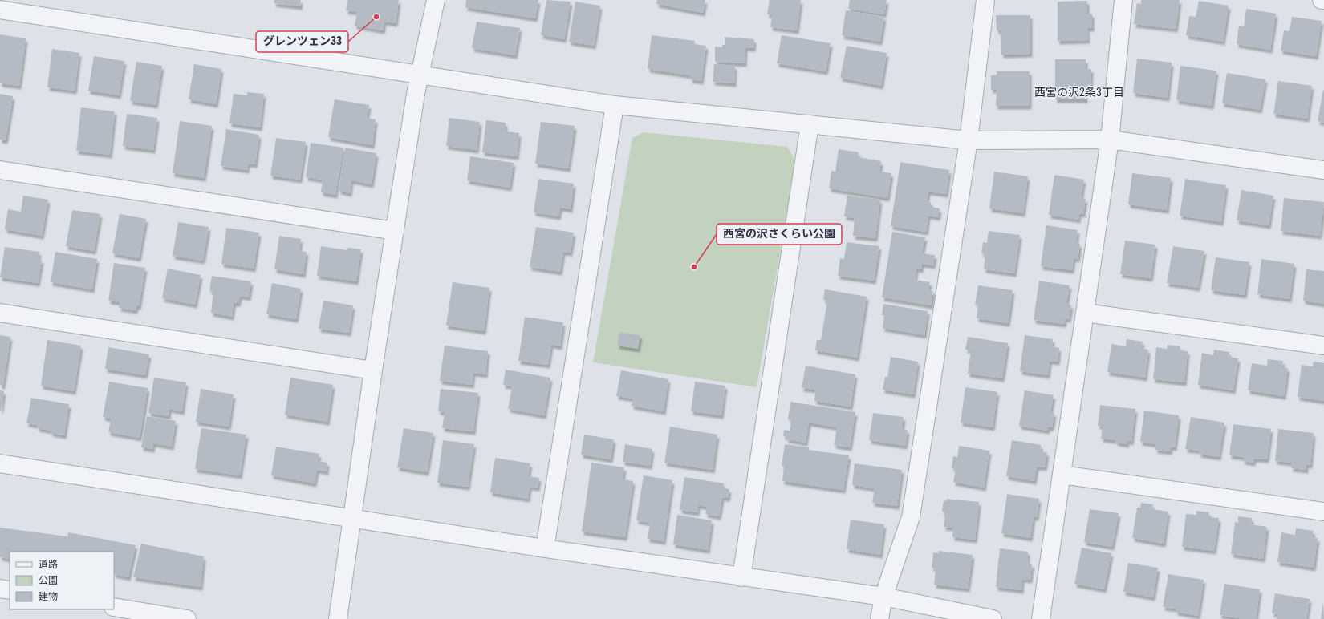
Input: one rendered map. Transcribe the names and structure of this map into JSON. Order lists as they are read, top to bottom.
{
  "districts": ["西宮の沢2条3丁目"],
  "places": ["グレンツェン33", "西宮の沢さくらい公園"],
  "legend": ["道路", "公園", "建物"]
}
